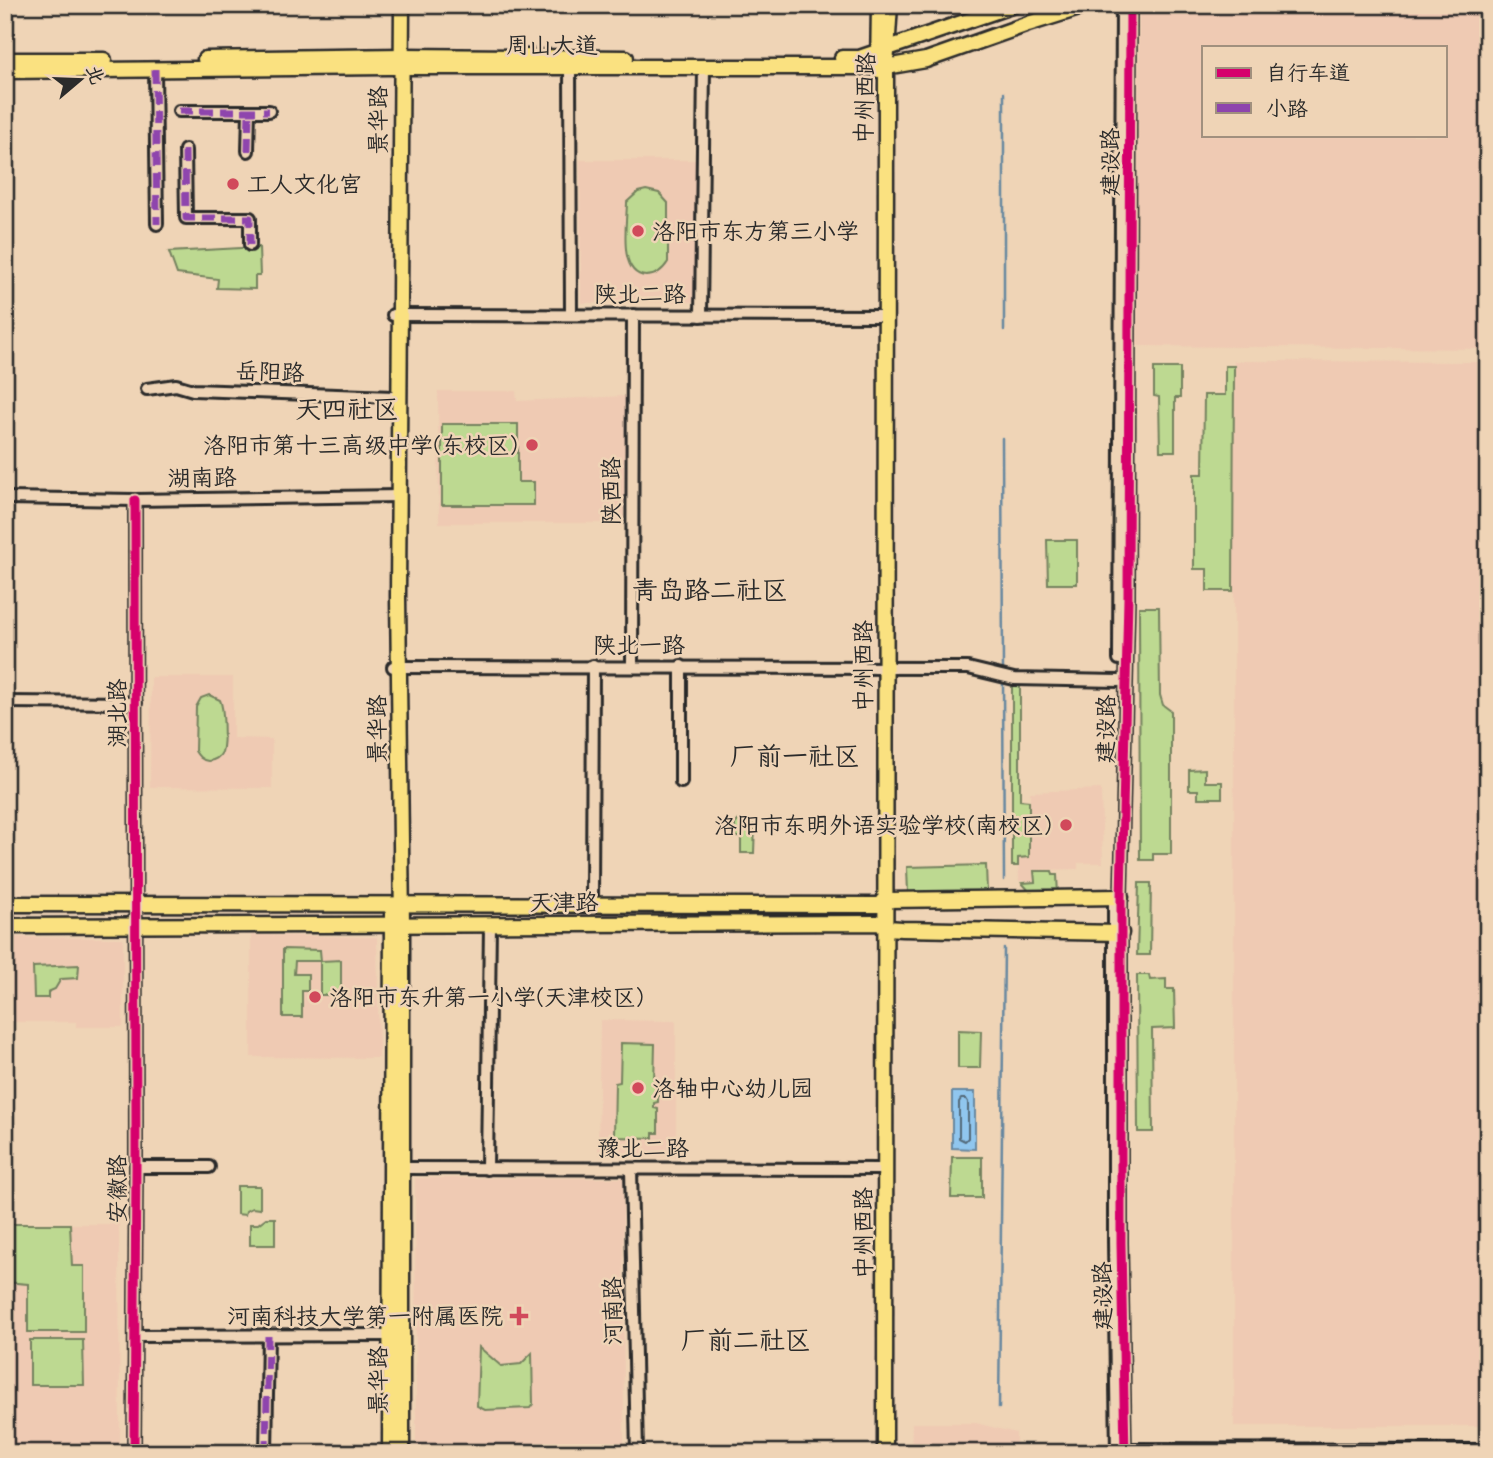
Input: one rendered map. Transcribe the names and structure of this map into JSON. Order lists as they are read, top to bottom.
{
  "streets": {
    "main road": [
      "周山大道",
      "中州西路",
      "景华路",
      "天津路"
    ],
    "street": [
      "建设路",
      "陕北二路",
      "岳阳路",
      "湖南路",
      "陕西路",
      "陕北一路",
      "湖北路",
      "豫北二路",
      "安徽路",
      "河南路"
    ]
  },
  "crossings": [
    ["周山大道", "中州西路"],
    ["周山大道", "景华路"],
    ["中州西路", "陕北二路"],
    ["中州西路", "陕北一路"],
    ["中州西路", "天津路"],
    ["中州西路", "豫北二路"],
    ["景华路", "陕北二路"],
    ["景华路", "岳阳路"],
    ["景华路", "湖南路"],
    ["景华路", "陕北一路"],
    ["景华路", "天津路"],
    ["景华路", "豫北二路"],
    ["建设路", "陕北一路"],
    ["建设路", "天津路"],
    ["陕北二路", "陕西路"],
    ["湖南路", "湖北路"],
    ["陕西路", "陕北一路"],
    ["湖北路", "天津路"],
    ["湖北路", "安徽路"],
    ["天津路", "安徽路"],
    ["豫北二路", "河南路"]
  ],
  "districts": [
    "天四社区",
    "青岛路二社区",
    "厂前一社区",
    "厂前二社区"
  ],
  "places": {
    "other": [
      "工人文化宫",
      "洛阳市东方第三小学",
      "洛阳市第十三高级中学(东校区)",
      "洛阳市东明外语实验学校(南校区)",
      "洛阳市东升第一小学(天津校区)",
      "洛轴中心幼儿园"
    ],
    "health": ["河南科技大学第一附属医院"]
  },
  "legend": ["自行车道", "小路"],
  "north": "right"
}
